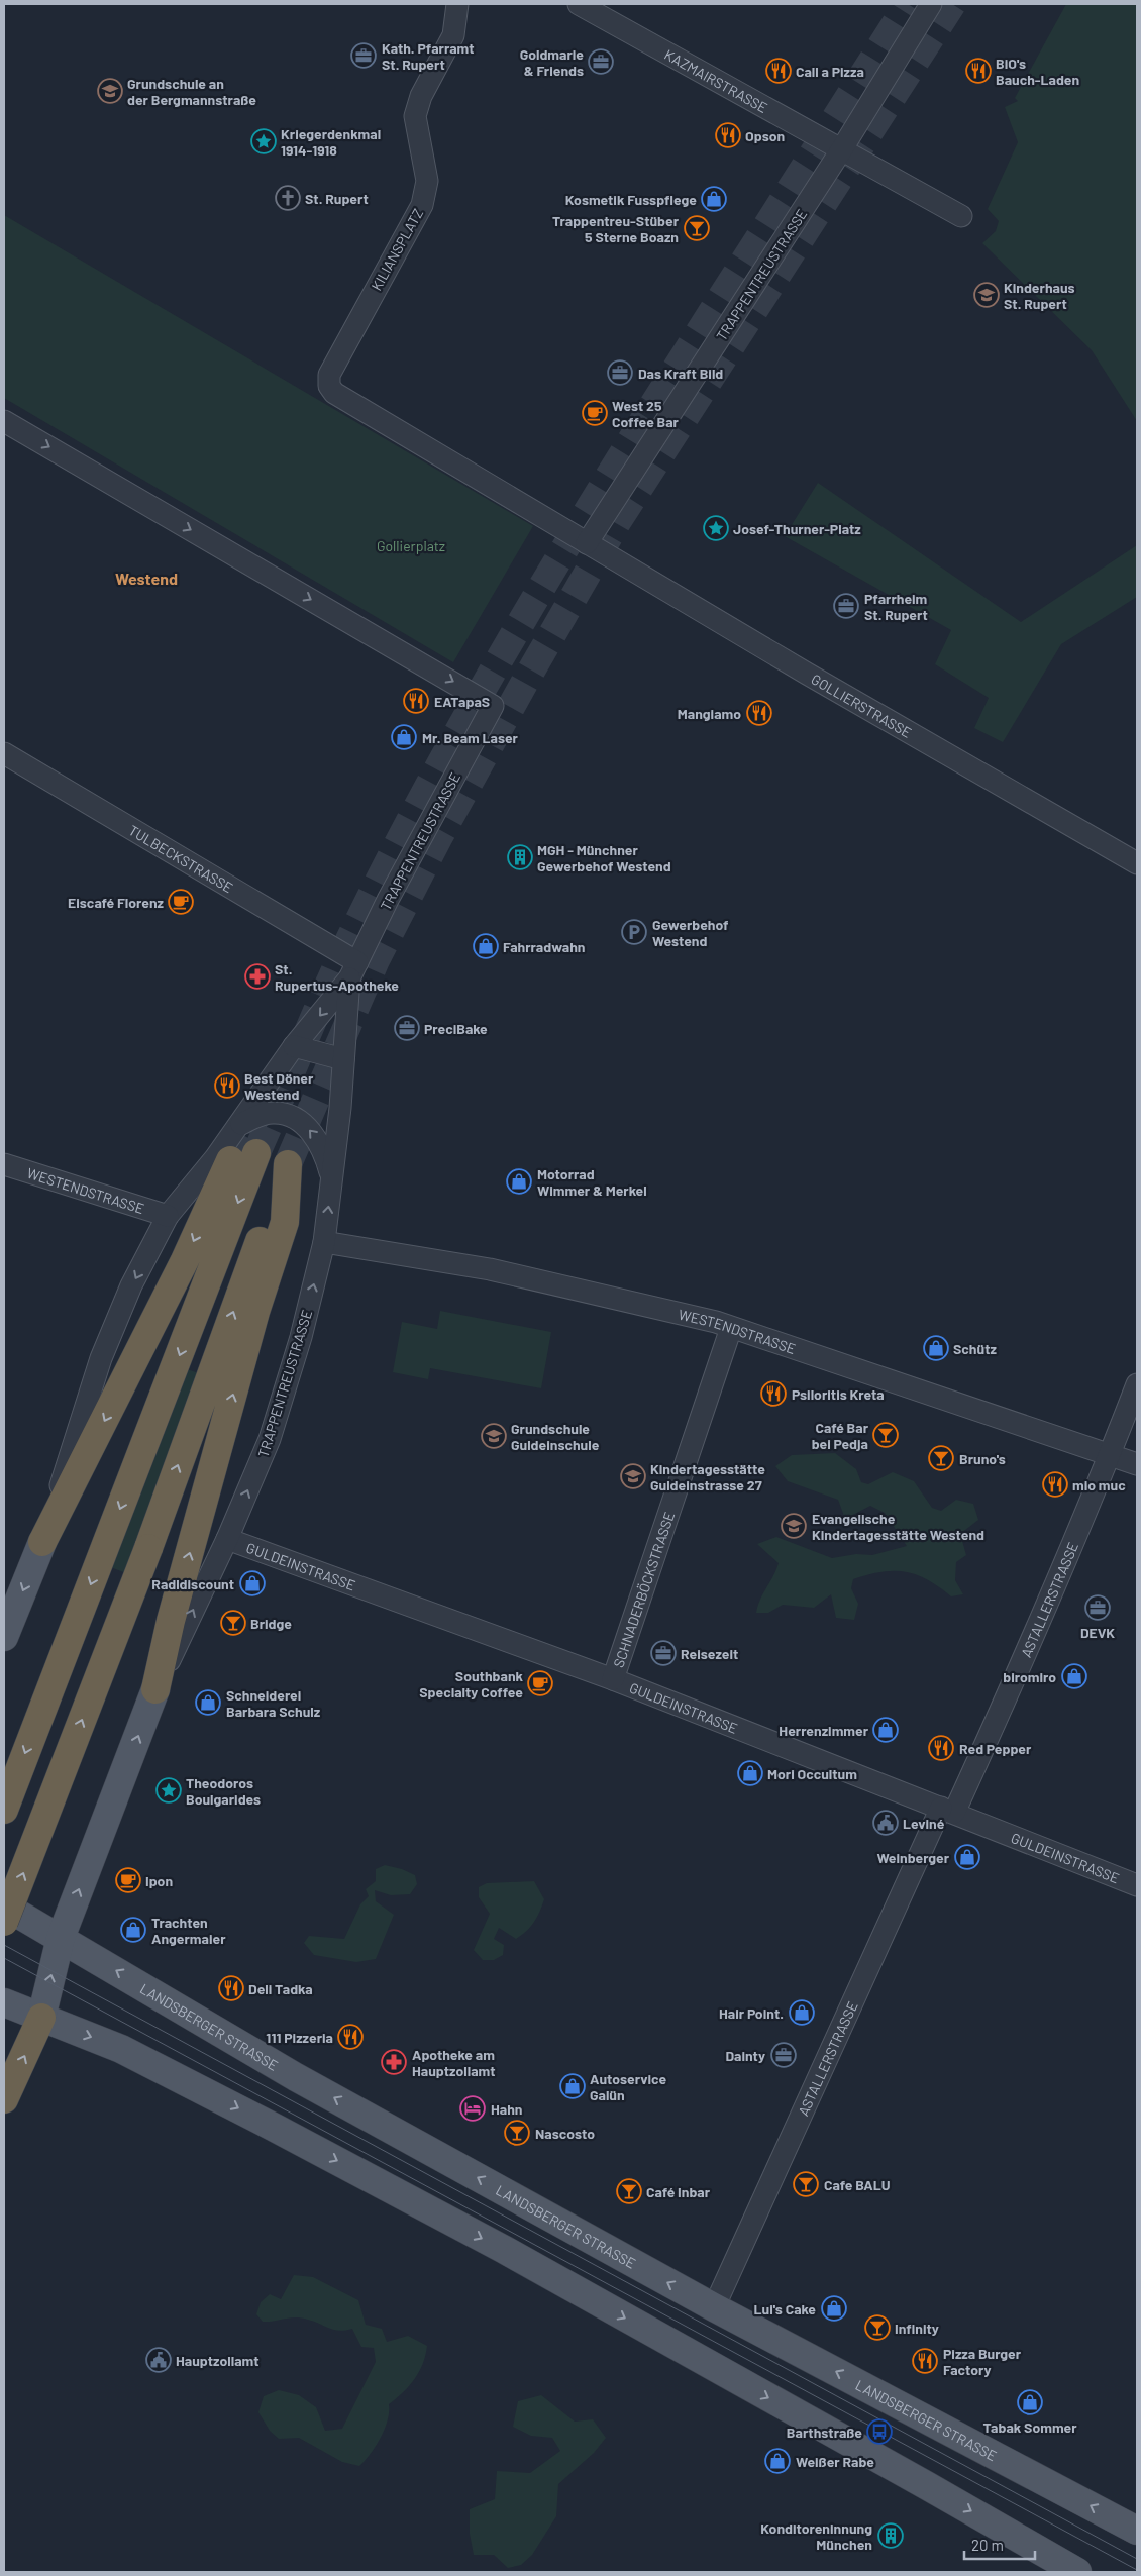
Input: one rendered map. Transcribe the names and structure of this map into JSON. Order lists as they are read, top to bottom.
{
  "streets": {
    "main road": ["LANDSBERGER STRASSE"],
    "street": [
      "KAZMAIRSTRASSE",
      "KILIANSPLATZ",
      "TRAPPENTREUSTRASSE",
      "GOLLIERSTRASSE",
      "TULBECKSTRASSE",
      "WESTENDSTRASSE",
      "GULDEINSTRASSE",
      "SCHNADERBÖCKSTRASSE",
      "ASTALLERSTRASSE"
    ]
  },
  "crossings": [
    ["KAZMAIRSTRASSE", "TRAPPENTREUSTRASSE"],
    ["KILIANSPLATZ", "TRAPPENTREUSTRASSE"],
    ["KILIANSPLATZ", "GOLLIERSTRASSE"],
    ["TRAPPENTREUSTRASSE", "GOLLIERSTRASSE"],
    ["TRAPPENTREUSTRASSE", "TULBECKSTRASSE"],
    ["TRAPPENTREUSTRASSE", "WESTENDSTRASSE"],
    ["TRAPPENTREUSTRASSE", "GULDEINSTRASSE"],
    ["WESTENDSTRASSE", "SCHNADERBÖCKSTRASSE"],
    ["WESTENDSTRASSE", "ASTALLERSTRASSE"],
    ["GULDEINSTRASSE", "SCHNADERBÖCKSTRASSE"],
    ["GULDEINSTRASSE", "ASTALLERSTRASSE"],
    ["ASTALLERSTRASSE", "LANDSBERGER STRASSE"]
  ],
  "districts": ["Westend"],
  "parks": ["Gollierplatz"],
  "places": {
    "office": [
      "Kath. Pfarramt St. Rupert",
      "Goldmarie & Friends",
      "Das Kraft Bild",
      "Pfarrheim St. Rupert",
      "PreciBake",
      "DEVK",
      "Reisezeit",
      "Dainty"
    ],
    "restaurant": [
      "Call a Pizza",
      "BiO's Bauch-Laden",
      "Opson",
      "EATapaS",
      "Mangiamo",
      "Best Döner Westend",
      "Psiloritis Kreta",
      "mio muc",
      "Red Pepper",
      "Deli Tadka",
      "111 Pizzeria",
      "Pizza Burger Factory"
    ],
    "school or university": [
      "Grundschule an der Bergmannstraße",
      "Kinderhaus St. Rupert",
      "Grundschule Guldeinschule",
      "Kindertagesstätte Guldeinstrasse 27",
      "Evangelische Kindertagesstätte Westend"
    ],
    "place": ["Kriegerdenkmal 1914-1918", "Josef-Thurner-Platz", "Theodoros Boulgarides"],
    "church": ["St. Rupert"],
    "shop": [
      "Kosmetik Fusspflege",
      "Mr. Beam Laser",
      "Fahrradwahn",
      "Motorrad Wimmer & Merkel",
      "Schütz",
      "Radldiscount",
      "biromiro",
      "Schneiderei Barbara Schulz",
      "Herrenzimmer",
      "Mori Occultum",
      "Weinberger",
      "Trachten Angermaier",
      "Hair Point.",
      "Autoservice Galün",
      "Lui's Cake",
      "Tabak Sommer",
      "Weißer Rabe"
    ],
    "bar": [
      "Trappentreu-Stüber 5 Sterne Boazn",
      "Café Bar bei Pedja",
      "Bruno's",
      "Bridge",
      "Nascosto",
      "Cafe BALU",
      "Café Inbar",
      "Infinity"
    ],
    "cafe": [
      "West 25 Coffee Bar",
      "Eiscafé Florenz",
      "Southbank Specialty Coffee",
      "Ipon"
    ],
    "building": ["MGH - Münchner Gewerbehof Westend", "Konditoreninnung München"],
    "parking": ["Gewerbehof Westend"],
    "pharmacy": ["St. Rupertus-Apotheke", "Apotheke am Hauptzollamt"],
    "public building": ["Leviné", "Hauptzollamt"],
    "hotel": ["Hahn"],
    "bus stop": ["Barthstraße"]
  },
  "scale_bar": "20 m"
}
